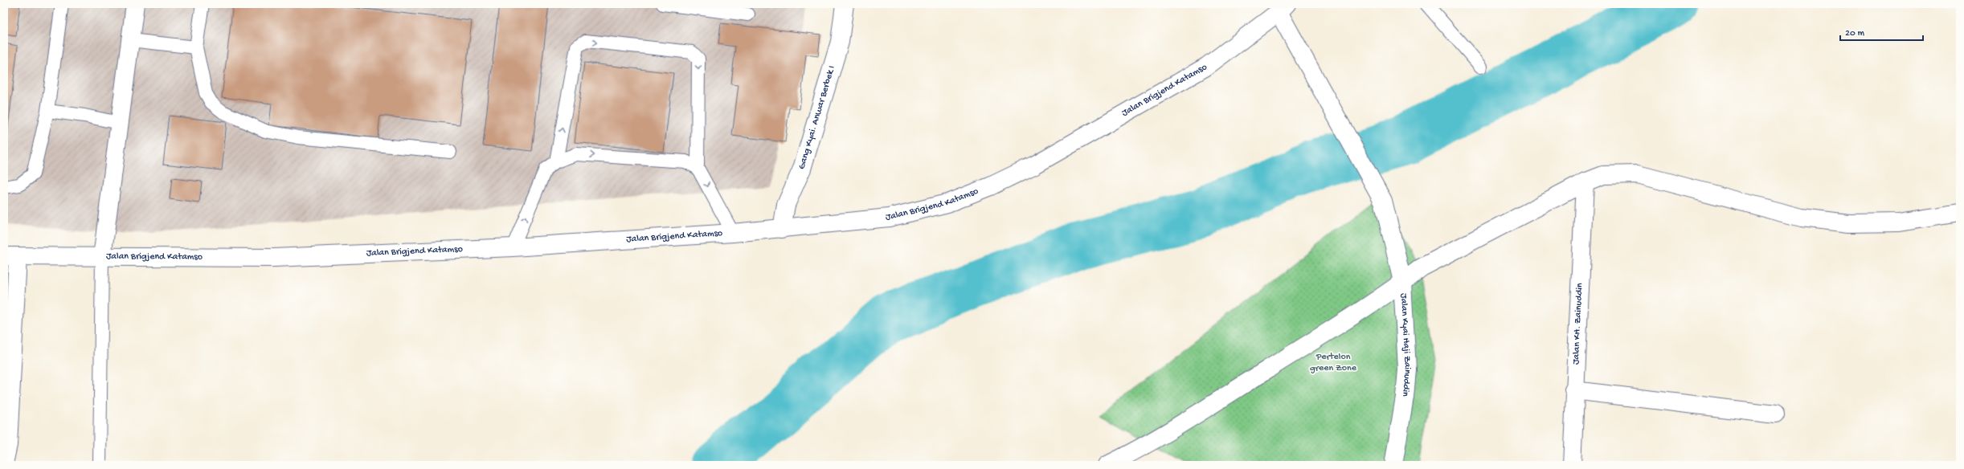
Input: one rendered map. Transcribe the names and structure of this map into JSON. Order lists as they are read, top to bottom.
{
  "streets": {
    "street": [
      "Jalan Brigjend Katamso",
      "Gang Kyai. Anwar Berbek I",
      "Jalan KH. Zainuddin",
      "Jalan Kyai Haji Zainuddin"
    ]
  },
  "crossings": [
    ["Jalan Brigjend Katamso", "Gang Kyai. Anwar Berbek I"],
    ["Jalan Brigjend Katamso", "Jalan Kyai Haji Zainuddin"]
  ],
  "parks": ["Pertelon green Zone"],
  "scale_bar": "20 m"
}
